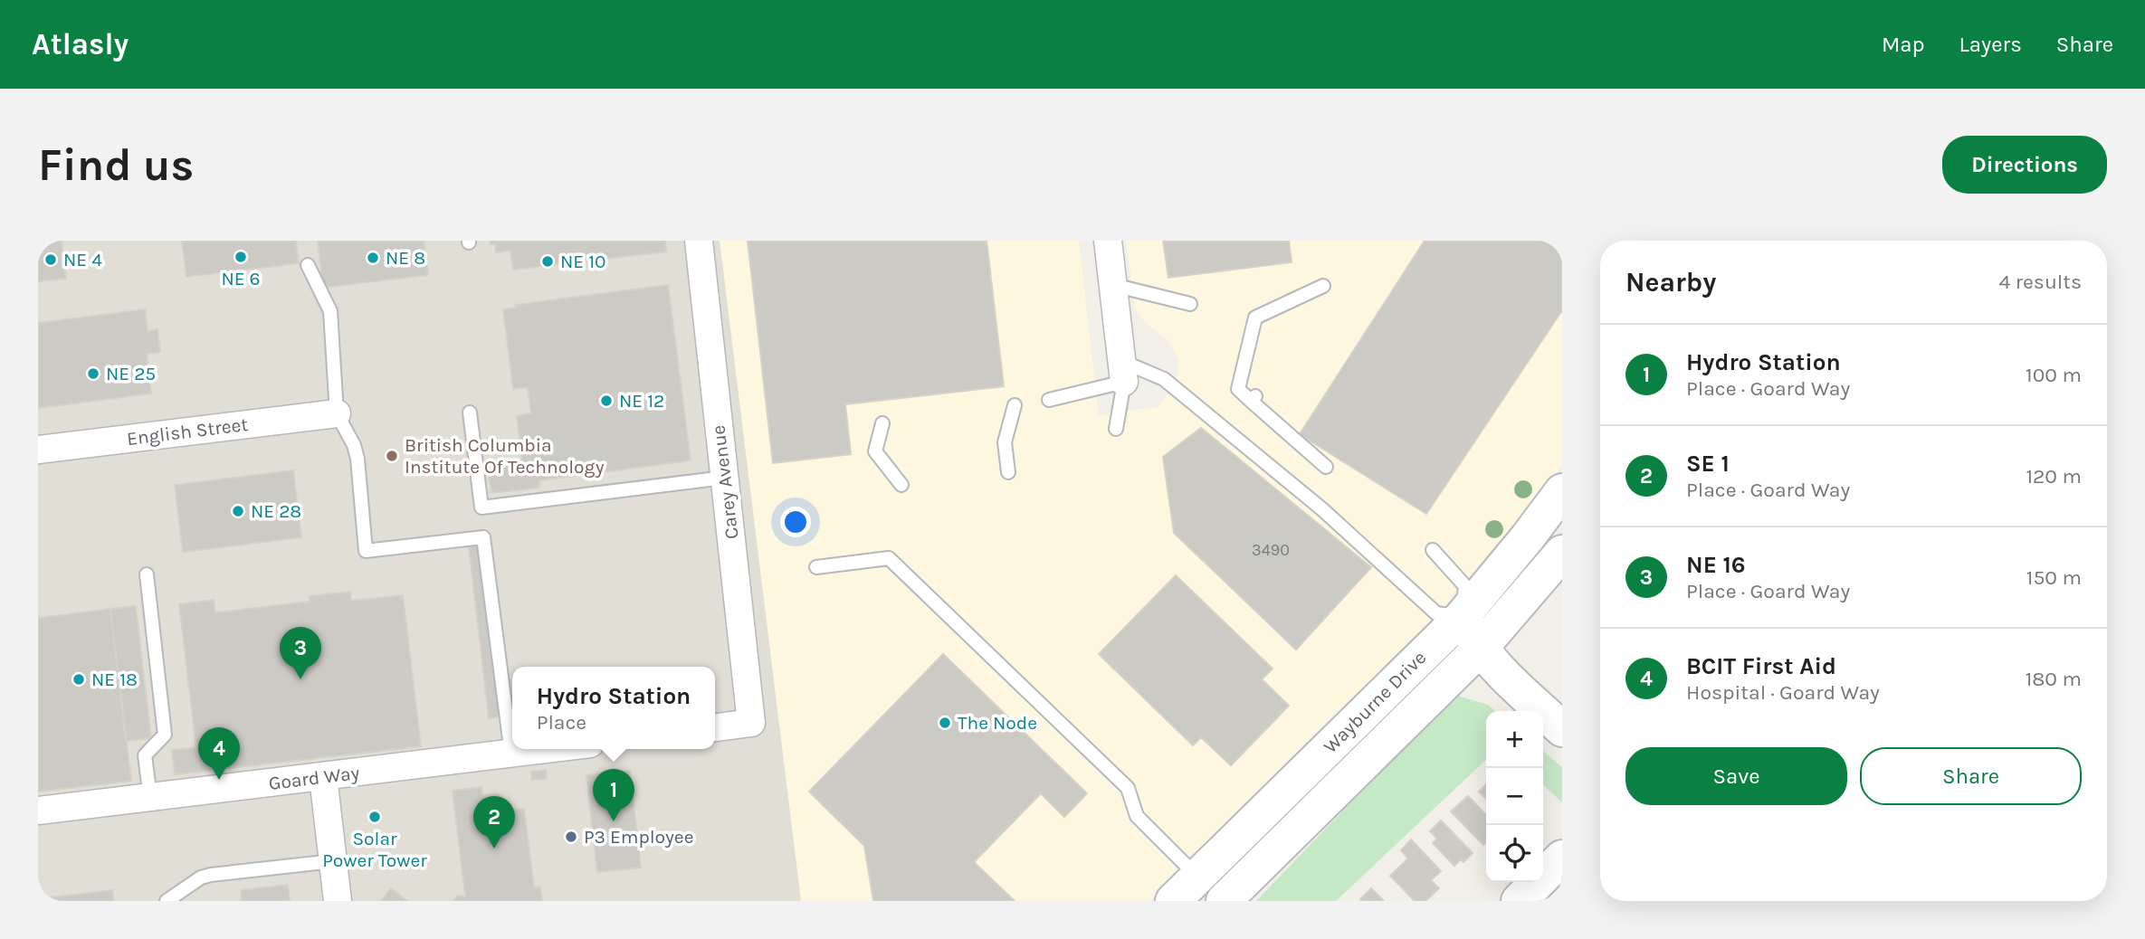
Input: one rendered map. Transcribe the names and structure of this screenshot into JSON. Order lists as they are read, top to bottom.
{
  "streets": {
    "street": [
      "English Street",
      "Carey Avenue",
      "Wayburne Drive",
      "Goard Way"
    ]
  },
  "places": [
    "NE 6",
    "NE 8",
    "NE 4",
    "NE 10",
    "NE 25",
    "NE 12",
    "British Columbia Institute Of Technology",
    "NE 28",
    "NE 18",
    "The Node",
    "Solar Power Tower",
    "P3 Employee"
  ],
  "house_numbers": ["3490"],
  "page": {
    "header": "Atlasly",
    "nav": ["Map", "Layers", "Share"],
    "buttons": [
      "Directions",
      ["Save", "Share"]
    ],
    "title": "Find us",
    "heading": ["Nearby", "4 results"],
    "list": [
      {
        "mark": "1",
        "name": "Hydro Station",
        "note": "Place · Goard Way",
        "value": "100 m"
      },
      {
        "mark": "2",
        "name": "SE 1",
        "note": "Place · Goard Way",
        "value": "120 m"
      },
      {
        "mark": "3",
        "name": "NE 16",
        "note": "Place · Goard Way",
        "value": "150 m"
      },
      {
        "mark": "4",
        "name": "BCIT First Aid",
        "note": "Hospital · Goard Way",
        "value": "180 m"
      }
    ],
    "pins": [
      "3",
      "4",
      "1",
      "2"
    ],
    "popup": ["Hydro Station", "Place"],
    "map_buttons": ["+", "−"]
  }
}
